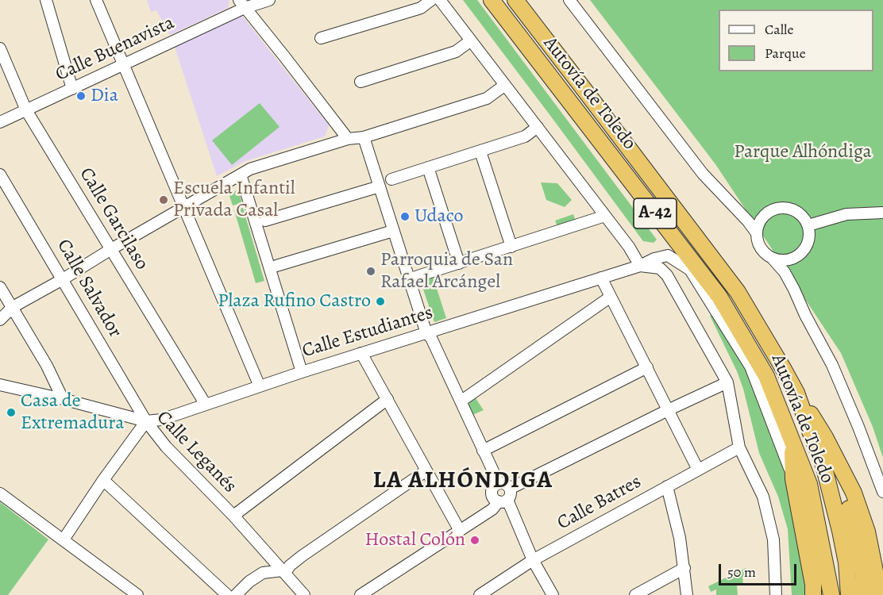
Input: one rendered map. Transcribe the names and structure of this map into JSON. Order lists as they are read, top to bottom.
{
  "streets": {
    "highway": ["Autovía de Toledo", "A-42"],
    "street": [
      "Calle Buenavista",
      "Calle Garcilaso",
      "Calle Salvador",
      "Calle Estudiantes",
      "Calle Leganés",
      "Calle Batres"
    ]
  },
  "crossings": [
    ["Calle Buenavista", "Calle Garcilaso"],
    ["Calle Garcilaso", "Calle Estudiantes"],
    ["Calle Salvador", "Calle Estudiantes"],
    ["Calle Salvador", "Calle Leganés"],
    ["Calle Estudiantes", "Calle Leganés"]
  ],
  "districts": ["LA ALHÓNDIGA"],
  "parks": ["Parque Alhóndiga"],
  "places": [
    "Dia",
    "Escuela Infantil Privada Casal",
    "Udaco",
    "Parroquia de San Rafael Arcángel",
    "Plaza Rufino Castro",
    "Casa de Extremadura",
    "Hostal Colón"
  ],
  "legend": ["Calle", "Parque"],
  "scale_bar": "50 m"
}
